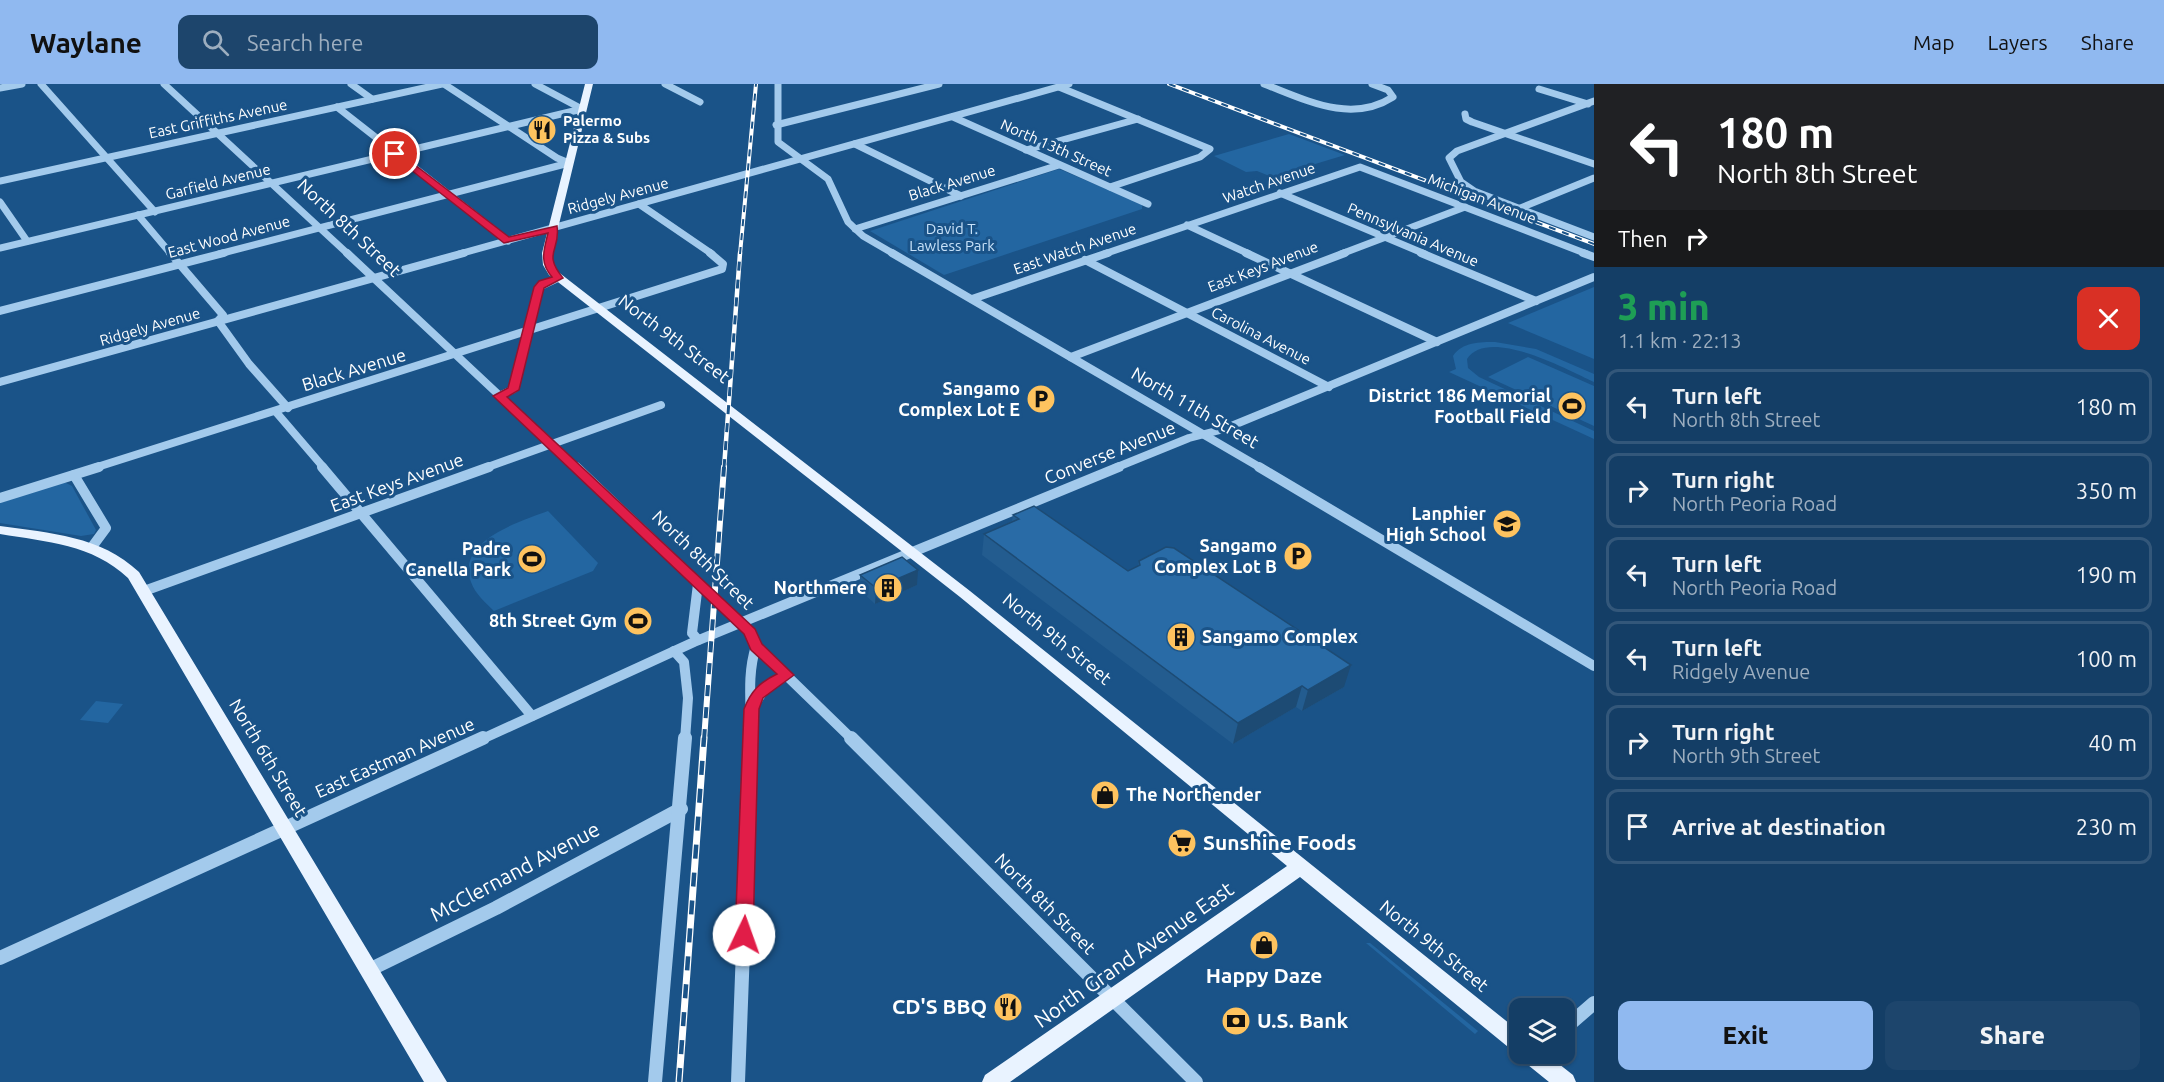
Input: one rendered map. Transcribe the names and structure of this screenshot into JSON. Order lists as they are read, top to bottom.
{
  "streets": {
    "main road": ["North 9th Street", "North 6th Street", "North Grand Avenue East"],
    "street": [
      "East Griffiths Avenue",
      "North 13th Street",
      "Garfield Avenue",
      "Black Avenue",
      "Watch Avenue",
      "Ridgely Avenue",
      "Michigan Avenue",
      "North 8th Street",
      "Pennsylvania Avenue",
      "East Wood Avenue",
      "East Watch Avenue",
      "East Keys Avenue",
      "Carolina Avenue",
      "North 11th Street",
      "Converse Avenue",
      "East Eastman Avenue",
      "McClernand Avenue"
    ]
  },
  "crossings": [
    ["East Griffiths Avenue", "North 8th Street"],
    ["North 13th Street", "Black Avenue"],
    ["North 13th Street", "Ridgely Avenue"],
    ["Garfield Avenue", "North 8th Street"],
    ["Black Avenue", "Ridgely Avenue"],
    ["Black Avenue", "North 8th Street"],
    ["Black Avenue", "North 9th Street"],
    ["Black Avenue", "North 11th Street"],
    ["Watch Avenue", "Michigan Avenue"],
    ["Watch Avenue", "Pennsylvania Avenue"],
    ["Watch Avenue", "East Watch Avenue"],
    ["Ridgely Avenue", "North 8th Street"],
    ["Ridgely Avenue", "North 11th Street"],
    ["Michigan Avenue", "East Keys Avenue"],
    ["North 8th Street", "East Wood Avenue"],
    ["North 8th Street", "East Keys Avenue"],
    ["North 8th Street", "Converse Avenue"],
    ["North 8th Street", "East Eastman Avenue"],
    ["North 8th Street", "North Grand Avenue East"],
    ["Pennsylvania Avenue", "East Keys Avenue"],
    ["Pennsylvania Avenue", "Converse Avenue"],
    ["East Watch Avenue", "Carolina Avenue"],
    ["East Watch Avenue", "North 11th Street"],
    ["East Keys Avenue", "Carolina Avenue"],
    ["East Keys Avenue", "North 11th Street"],
    ["East Keys Avenue", "North 6th Street"],
    ["Carolina Avenue", "Converse Avenue"],
    ["North 9th Street", "Converse Avenue"],
    ["North 9th Street", "North Grand Avenue East"],
    ["North 11th Street", "Converse Avenue"],
    ["Converse Avenue", "East Eastman Avenue"],
    ["North 6th Street", "East Eastman Avenue"],
    ["North 6th Street", "McClernand Avenue"]
  ],
  "parks": ["David T. Lawless Park"],
  "places": {
    "restaurant": ["Palermo Pizza & Subs", "CD'S BBQ"],
    "parking": ["Sangamo Complex Lot E", "Sangamo Complex Lot B"],
    "sports": ["District 186 Memorial Football Field", "Padre Canella Park", "8th Street Gym"],
    "school or university": ["Lanphier High School"],
    "building": ["Northmere", "Sangamo Complex"],
    "shop": ["The Northender", "Happy Daze"],
    "supermarket": ["Sunshine Foods"],
    "bank": ["U.S. Bank"]
  },
  "page": {
    "header": "Waylane",
    "search": "Search here",
    "nav": ["Map", "Layers", "Share"],
    "turn": ["180 m", "North 8th Street"],
    "then": "Then",
    "heading": ["3 min", "1.1 km · 22:13"],
    "list": [
      {
        "name": "Turn left",
        "note": "North 8th Street",
        "value": "180 m"
      },
      {
        "name": "Turn right",
        "note": "North Peoria Road",
        "value": "350 m"
      },
      {
        "name": "Turn left",
        "note": "North Peoria Road",
        "value": "190 m"
      },
      {
        "name": "Turn left",
        "note": "Ridgely Avenue",
        "value": "100 m"
      },
      {
        "name": "Turn right",
        "note": "North 9th Street",
        "value": "40 m"
      },
      {
        "name": "Arrive at destination",
        "value": "230 m"
      }
    ],
    "buttons": ["Exit", "Share"]
  }
}
